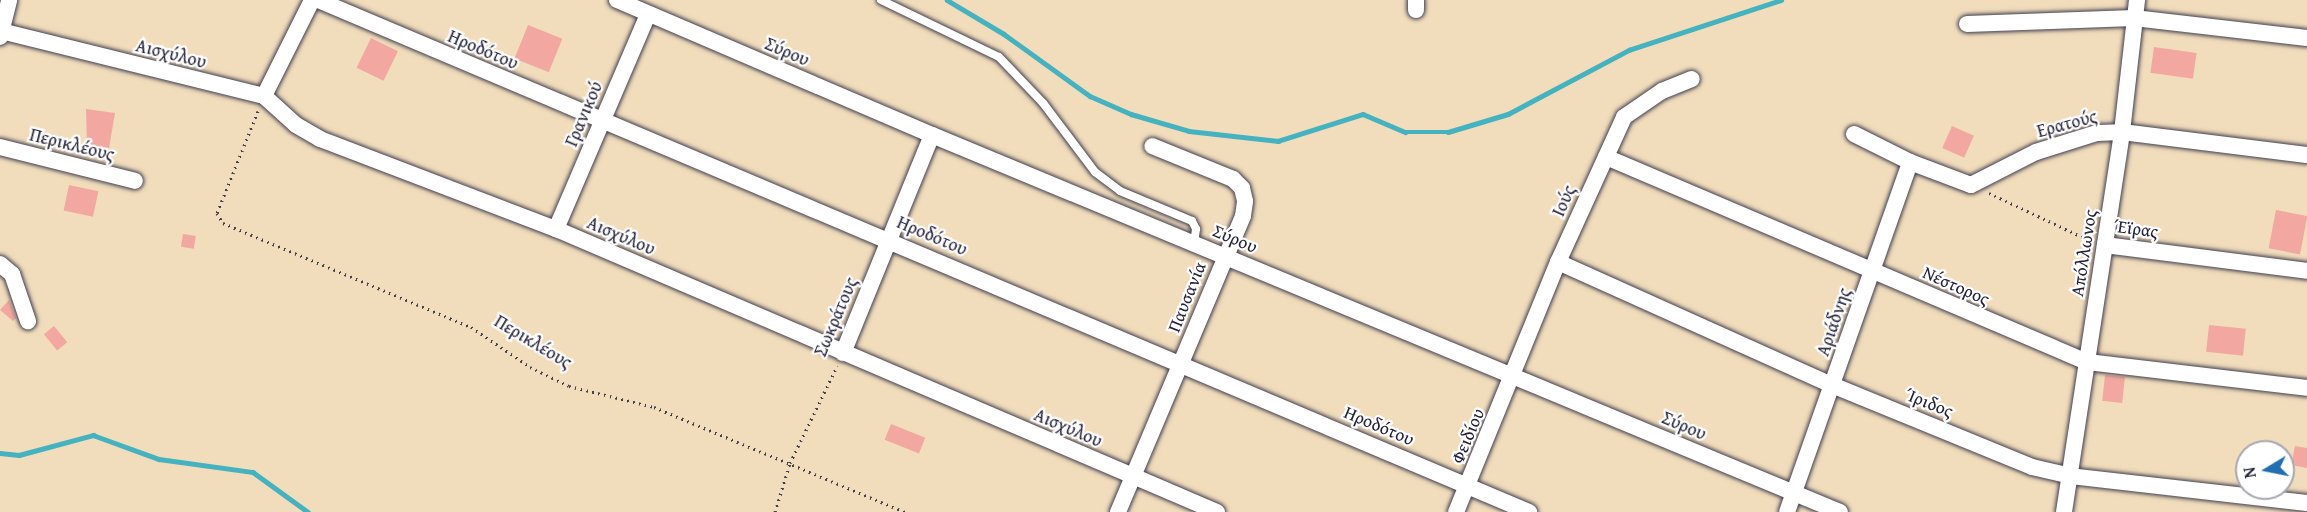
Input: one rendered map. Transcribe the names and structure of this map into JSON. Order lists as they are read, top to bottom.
{
  "streets": {
    "street": [
      "Ηροδότου",
      "Σύρου",
      "Αισχύλου",
      "Γρανικού",
      "Ερατούς",
      "Περικλέους",
      "Ιούς",
      "Έϊρας",
      "Απόλλωνος",
      "Νέστορος",
      "Παυσανία",
      "Σωκράτους",
      "Αριάδνης",
      "Ίριδος",
      "Φειδίου"
    ]
  },
  "crossings": [
    ["Ηροδότου", "Γρανικού"],
    ["Ηροδότου", "Παυσανία"],
    ["Ηροδότου", "Σωκράτους"],
    ["Ηροδότου", "Φειδίου"],
    ["Σύρου", "Γρανικού"],
    ["Σύρου", "Ιούς"],
    ["Σύρου", "Παυσανία"],
    ["Σύρου", "Σωκράτους"],
    ["Σύρου", "Αριάδνης"],
    ["Σύρου", "Φειδίου"],
    ["Αισχύλου", "Γρανικού"],
    ["Αισχύλου", "Περικλέους"],
    ["Αισχύλου", "Παυσανία"],
    ["Αισχύλου", "Σωκράτους"],
    ["Ερατούς", "Έϊρας"],
    ["Ερατούς", "Απόλλωνος"],
    ["Περικλέους", "Σωκράτους"],
    ["Ιούς", "Νέστορος"],
    ["Ιούς", "Ίριδος"],
    ["Ιούς", "Φειδίου"],
    ["Έϊρας", "Απόλλωνος"],
    ["Απόλλωνος", "Νέστορος"],
    ["Απόλλωνος", "Ίριδος"],
    ["Νέστορος", "Αριάδνης"],
    ["Αριάδνης", "Ίριδος"]
  ],
  "north": "left"
}
